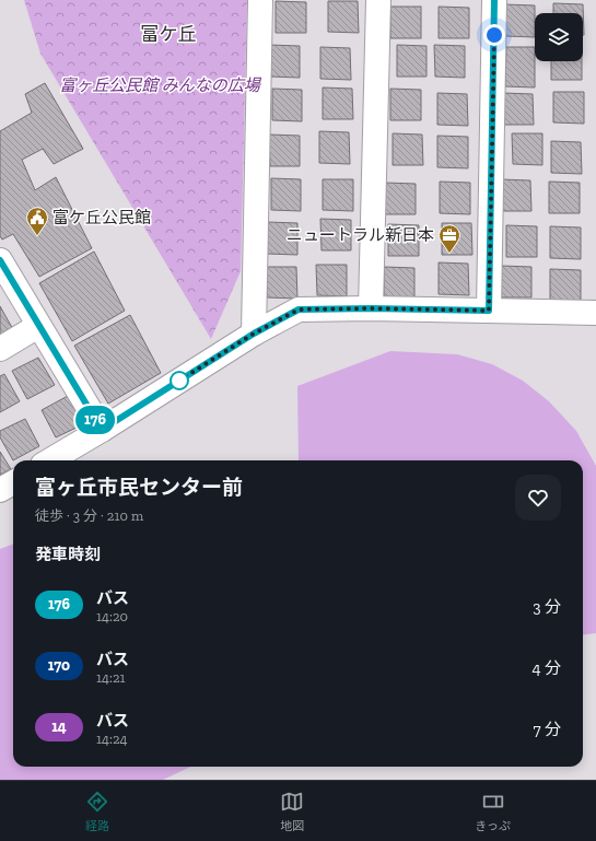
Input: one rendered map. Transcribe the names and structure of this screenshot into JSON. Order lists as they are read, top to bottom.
{
  "districts": ["富ケ丘"],
  "parks": ["富ヶ丘公民館 みんなの広場"],
  "places": {
    "public building": ["富ケ丘公民館"],
    "office": ["ニュートラル新日本"]
  },
  "lines": ["bus line 176"],
  "page": {
    "on_map": "176",
    "heading": [
      ["富ヶ丘市民センター前", "徒歩 · 3 分 · 210 m"],
      "発車時刻"
    ],
    "list": [
      {
        "mark": "176",
        "name": "バス",
        "note": "14:20",
        "value": "3 分"
      },
      {
        "mark": "170",
        "name": "バス",
        "note": "14:21",
        "value": "4 分"
      },
      {
        "mark": "14",
        "name": "バス",
        "note": "14:24",
        "value": "7 分"
      }
    ],
    "tabs": ["経路", "地図", "きっぷ"]
  }
}
